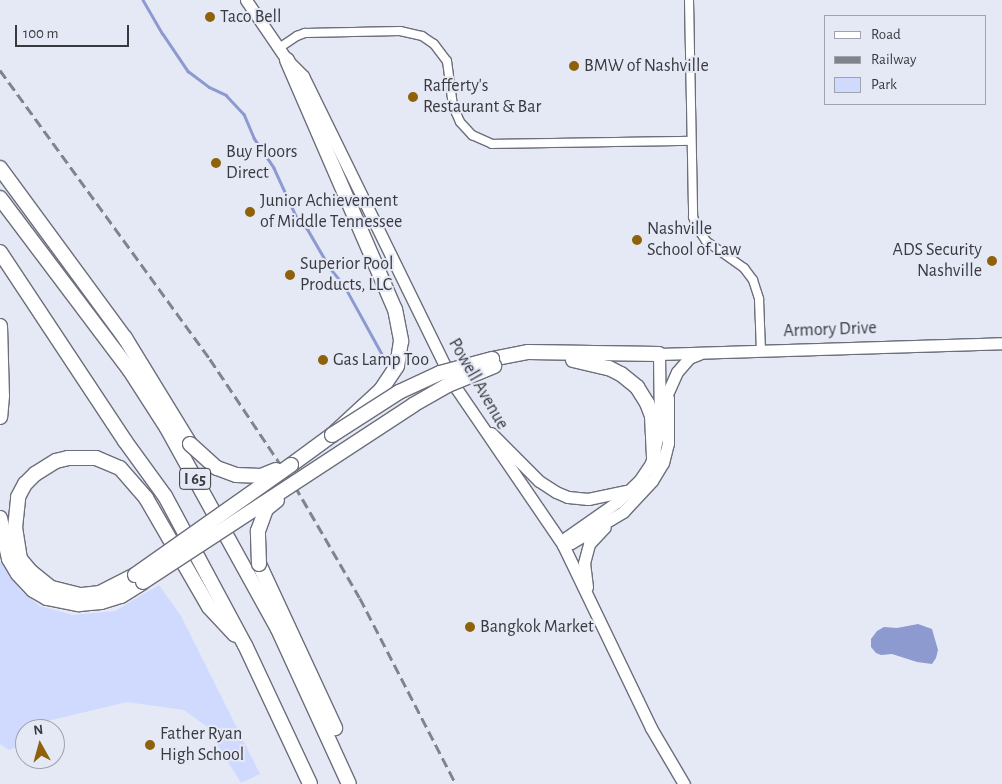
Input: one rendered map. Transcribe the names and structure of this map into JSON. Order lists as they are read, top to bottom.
{
  "streets": {
    "highway": ["I 65"],
    "main road": ["Armory Drive", "Powell Avenue"]
  },
  "places": [
    "Taco Bell",
    "BMW of Nashville",
    "Rafferty's Restaurant & Bar",
    "Buy Floors Direct",
    "Junior Achievement of Middle Tennessee",
    "Nashville School of Law",
    "ADS Security Nashville",
    "Superior Pool Products, LLC",
    "Gas Lamp Too",
    "Bangkok Market",
    "Father Ryan High School"
  ],
  "legend": ["Road", "Railway", "Park"],
  "scale_bar": "100 m",
  "north": "top"
}
